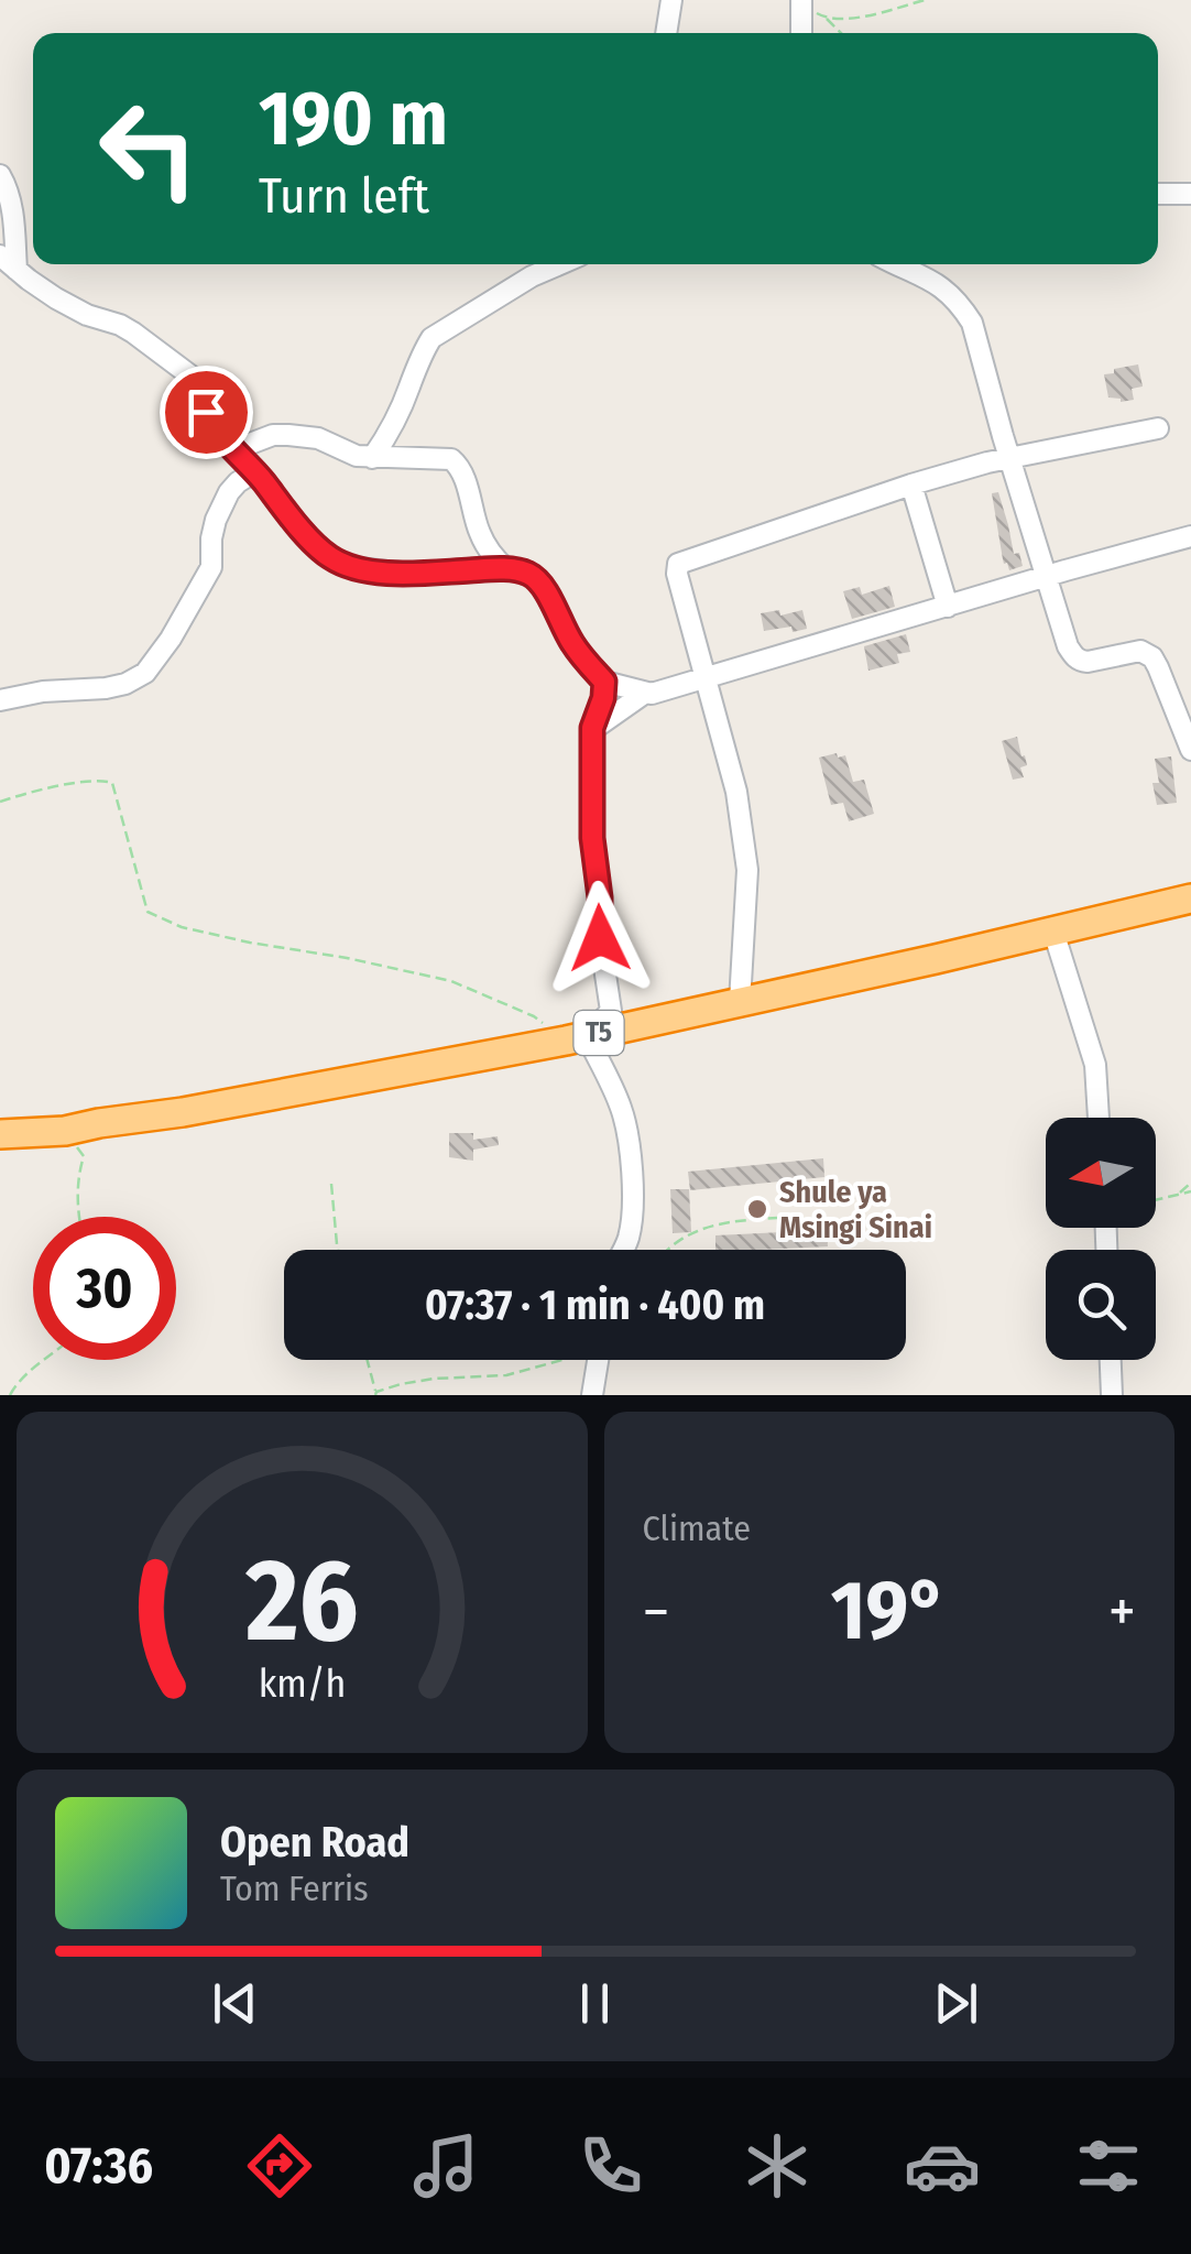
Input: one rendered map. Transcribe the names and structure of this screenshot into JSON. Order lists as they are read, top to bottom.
{
  "streets": {
    "highway": ["T5"]
  },
  "places": ["Shule ya Msingi Sinai"],
  "north": "left",
  "page": {
    "turn": ["190 m", "Turn left"],
    "limit": "30",
    "trip": "07:37 · 1 min · 400 m",
    "tile": "Climate",
    "heat": ["−", "19°", "+"],
    "song": ["Open Road", "Tom Ferris"],
    "tabs": "07:36",
    "gauge": ["26", "km/h"]
  }
}
